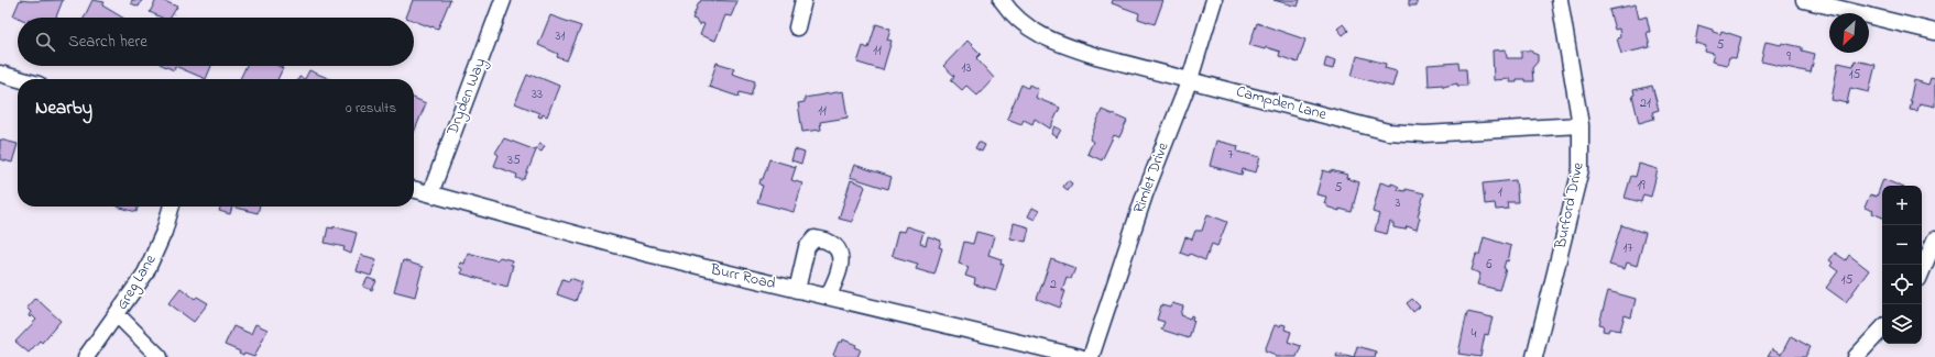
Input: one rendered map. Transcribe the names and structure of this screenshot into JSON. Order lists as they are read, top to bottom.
{
  "streets": {
    "street": [
      "Dryden Way",
      "Campden Lane",
      "Rimlet Drive",
      "Burford Drive",
      "Burr Road",
      "Greg Lane"
    ]
  },
  "crossings": [
    ["Dryden Way", "Burr Road"],
    ["Campden Lane", "Rimlet Drive"],
    ["Campden Lane", "Burford Drive"]
  ],
  "house_numbers": [
    "31",
    "5",
    "11",
    "9",
    "13",
    "15",
    "33",
    "21",
    "11",
    "7",
    "35",
    "19",
    "5",
    "1",
    "3",
    "17",
    "6",
    "15",
    "2",
    "4"
  ],
  "north": "bottom left",
  "page": {
    "search": "Search here",
    "heading": ["Nearby", "0 results"],
    "map_buttons": ["+", "−"]
  }
}
